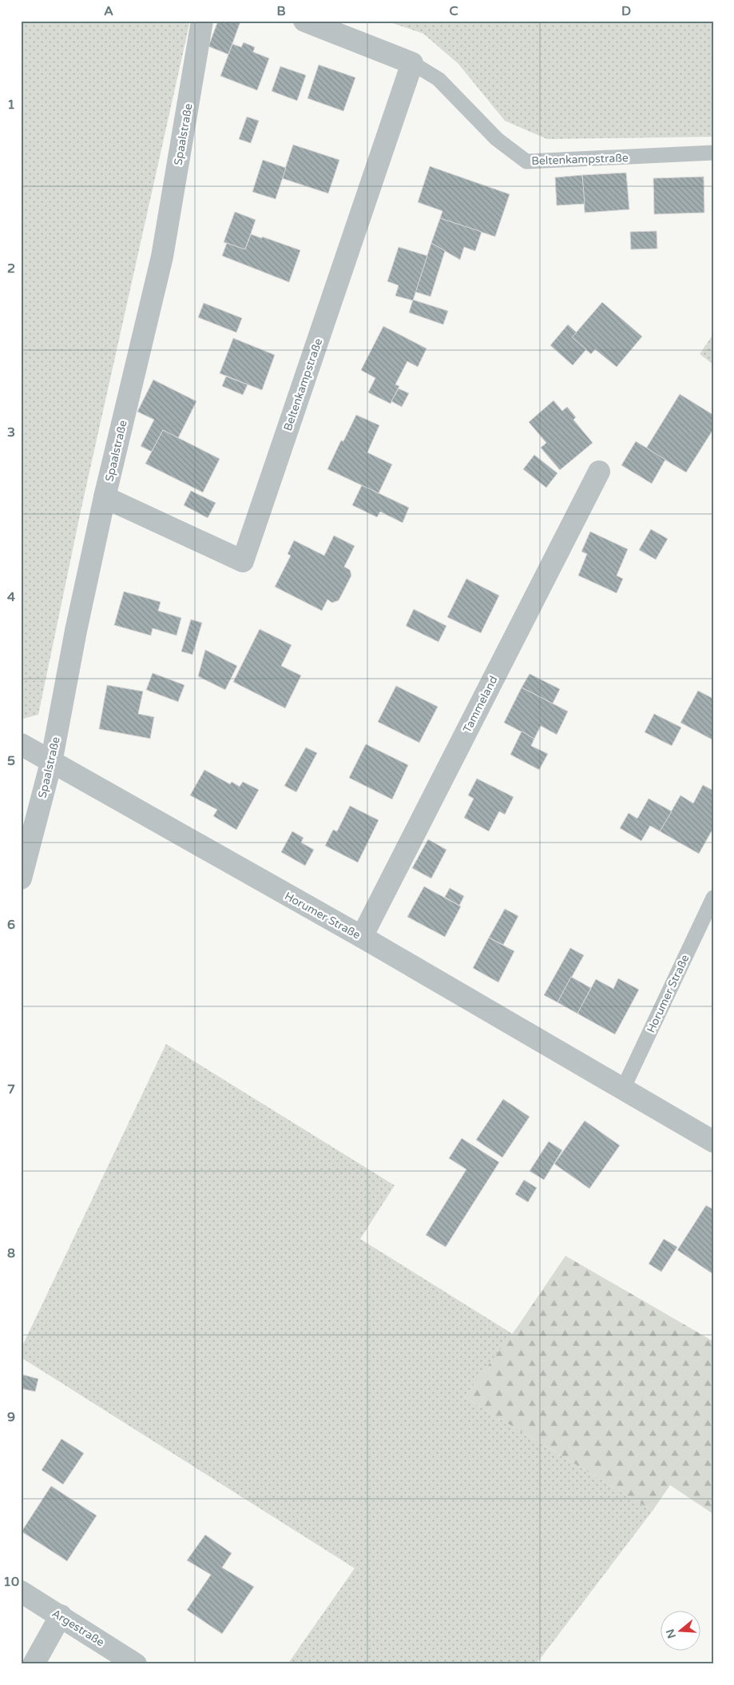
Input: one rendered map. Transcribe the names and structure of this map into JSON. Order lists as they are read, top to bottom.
{
  "streets": {
    "street": [
      "Spaalstraße",
      "Beltenkampstraße",
      "Tammeland",
      "Horumer Straße",
      "Argestraße"
    ]
  },
  "crossings": [
    ["Spaalstraße", "Beltenkampstraße"],
    ["Spaalstraße", "Horumer Straße"],
    ["Tammeland", "Horumer Straße"]
  ],
  "north": "left",
  "grid": {
    "columns": [
      "A",
      "B",
      "C",
      "D"
    ],
    "rows": [
      "1",
      "2",
      "3",
      "4",
      "5",
      "6",
      "7",
      "8",
      "9",
      "10"
    ]
  }
}
